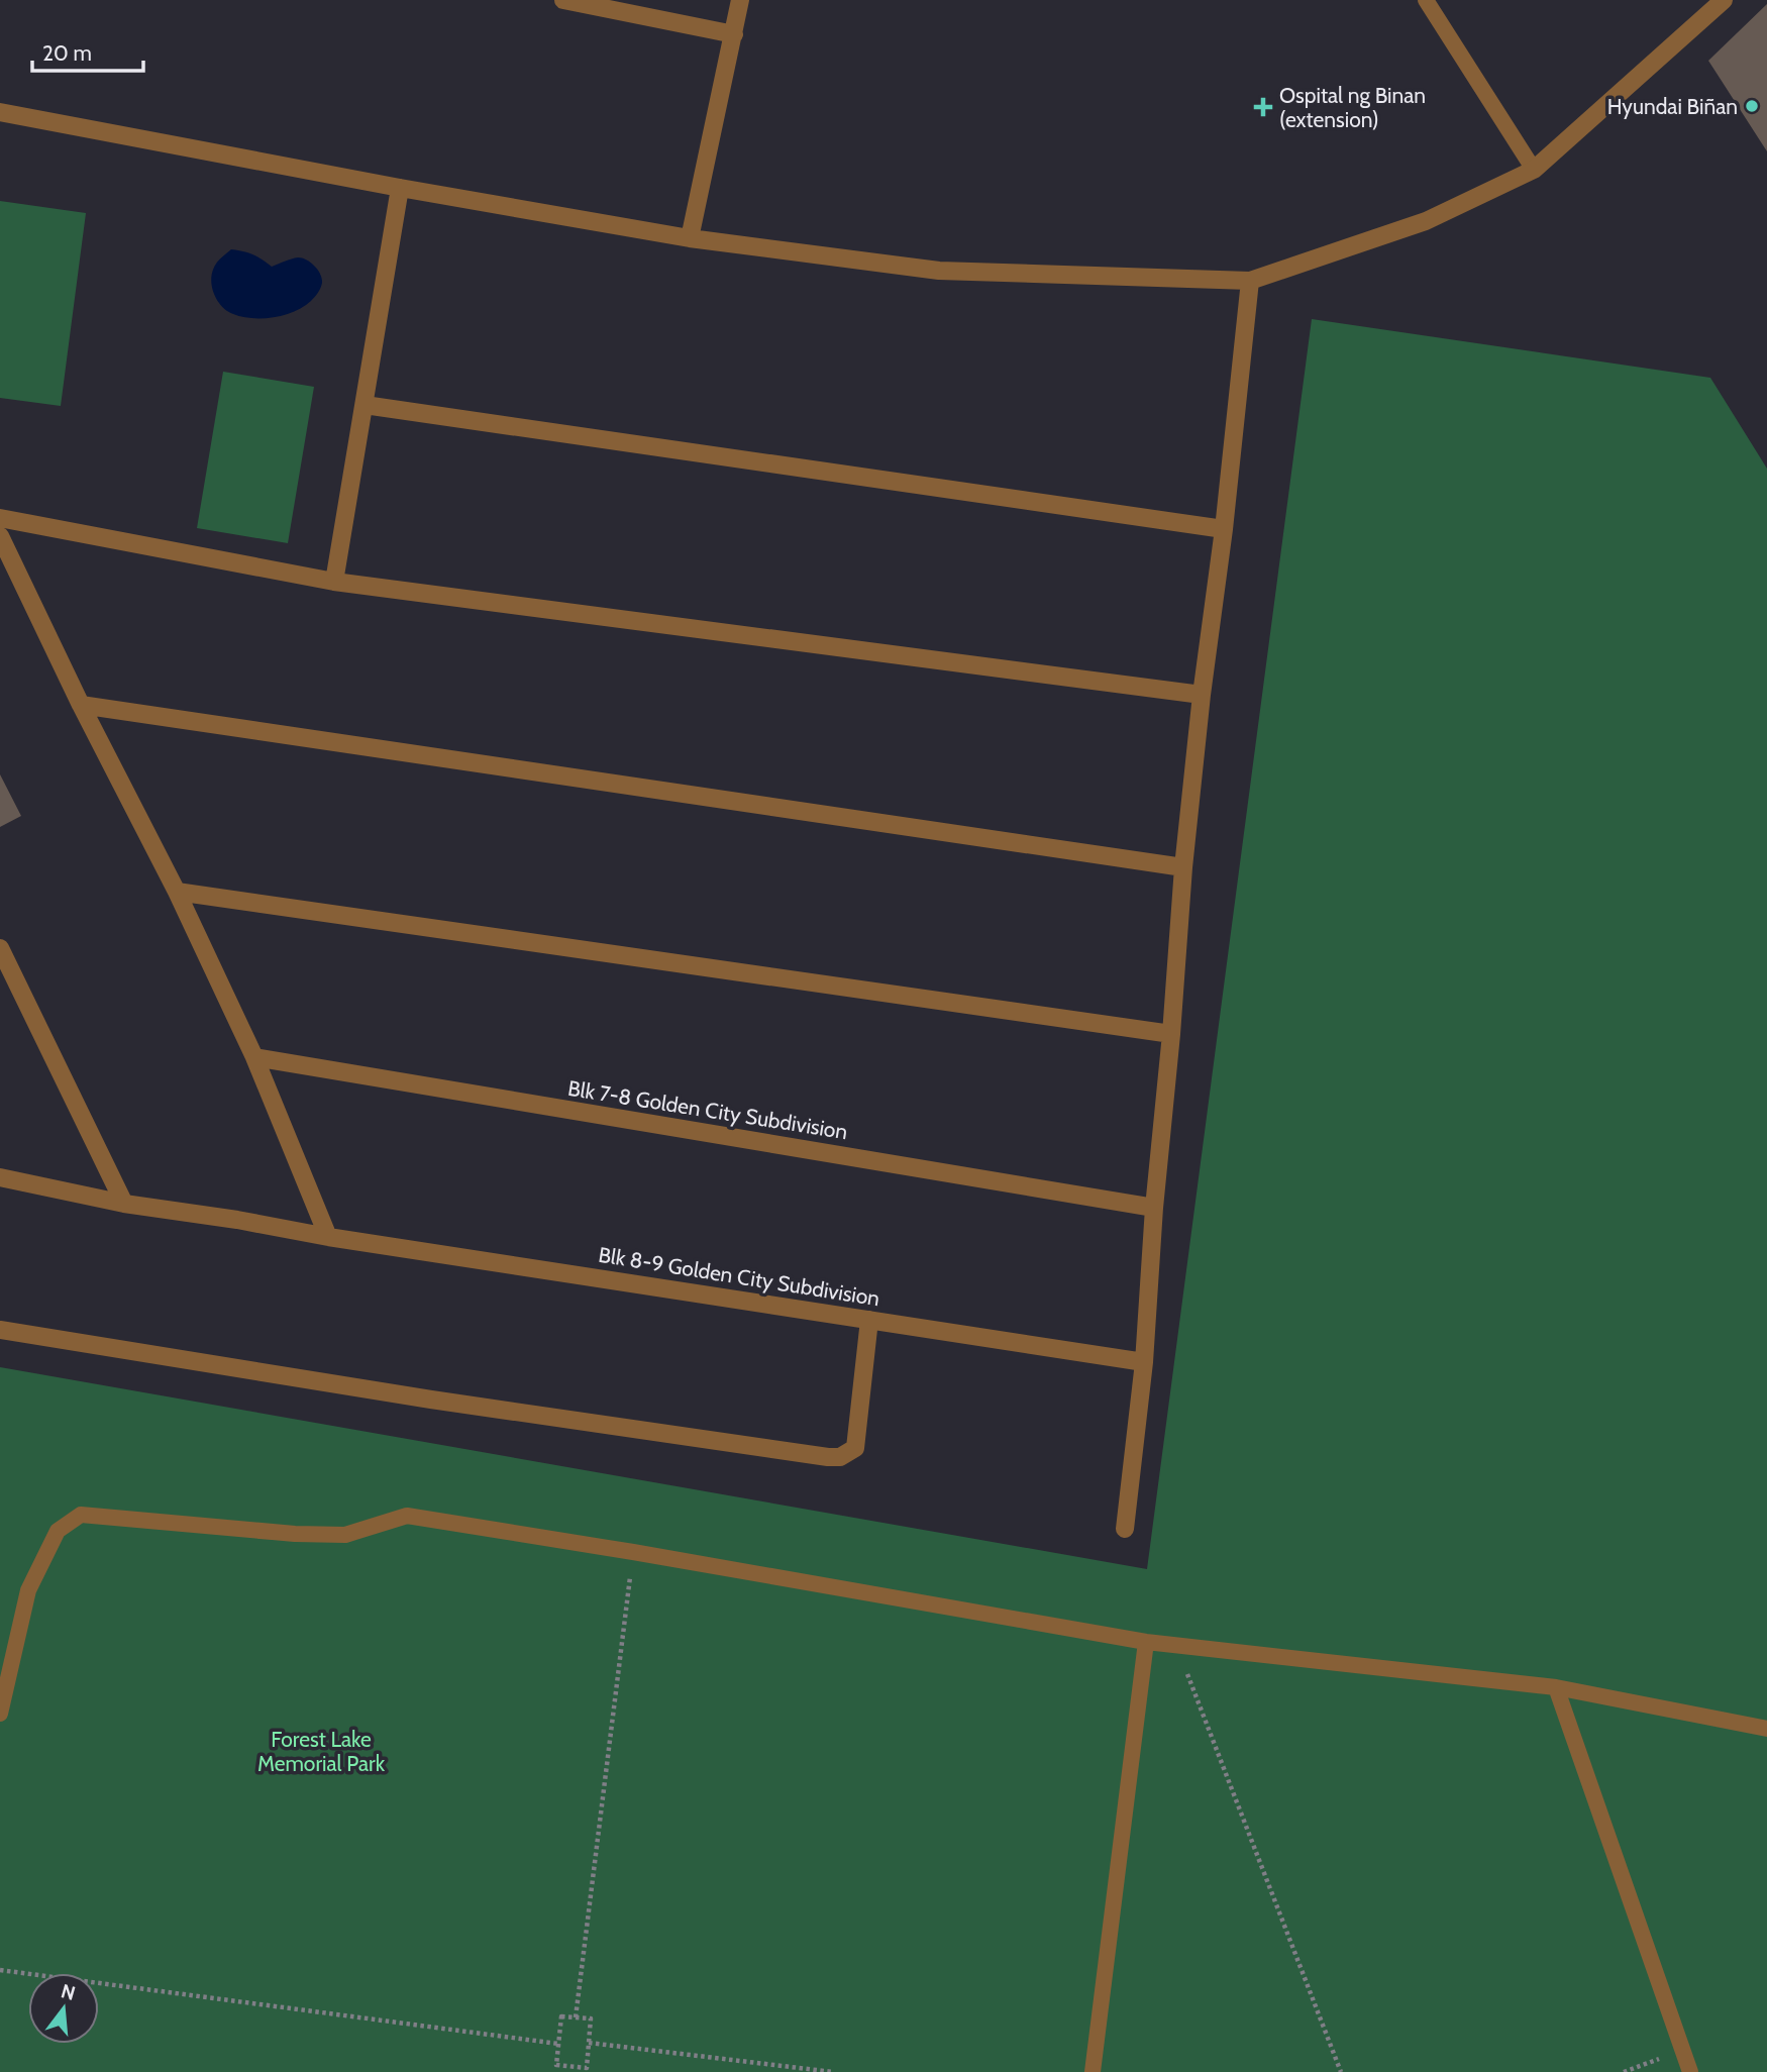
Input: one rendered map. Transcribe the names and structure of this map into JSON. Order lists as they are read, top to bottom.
{
  "streets": {
    "street": ["Blk 7-8 Golden City Subdivision", "Blk 8-9 Golden City Subdivision"]
  },
  "parks": ["Forest Lake Memorial Park"],
  "places": {
    "other": ["Hyundai Biñan"],
    "health": ["Ospital ng Binan (extension)"]
  },
  "scale_bar": "20 m",
  "north": "top"
}
